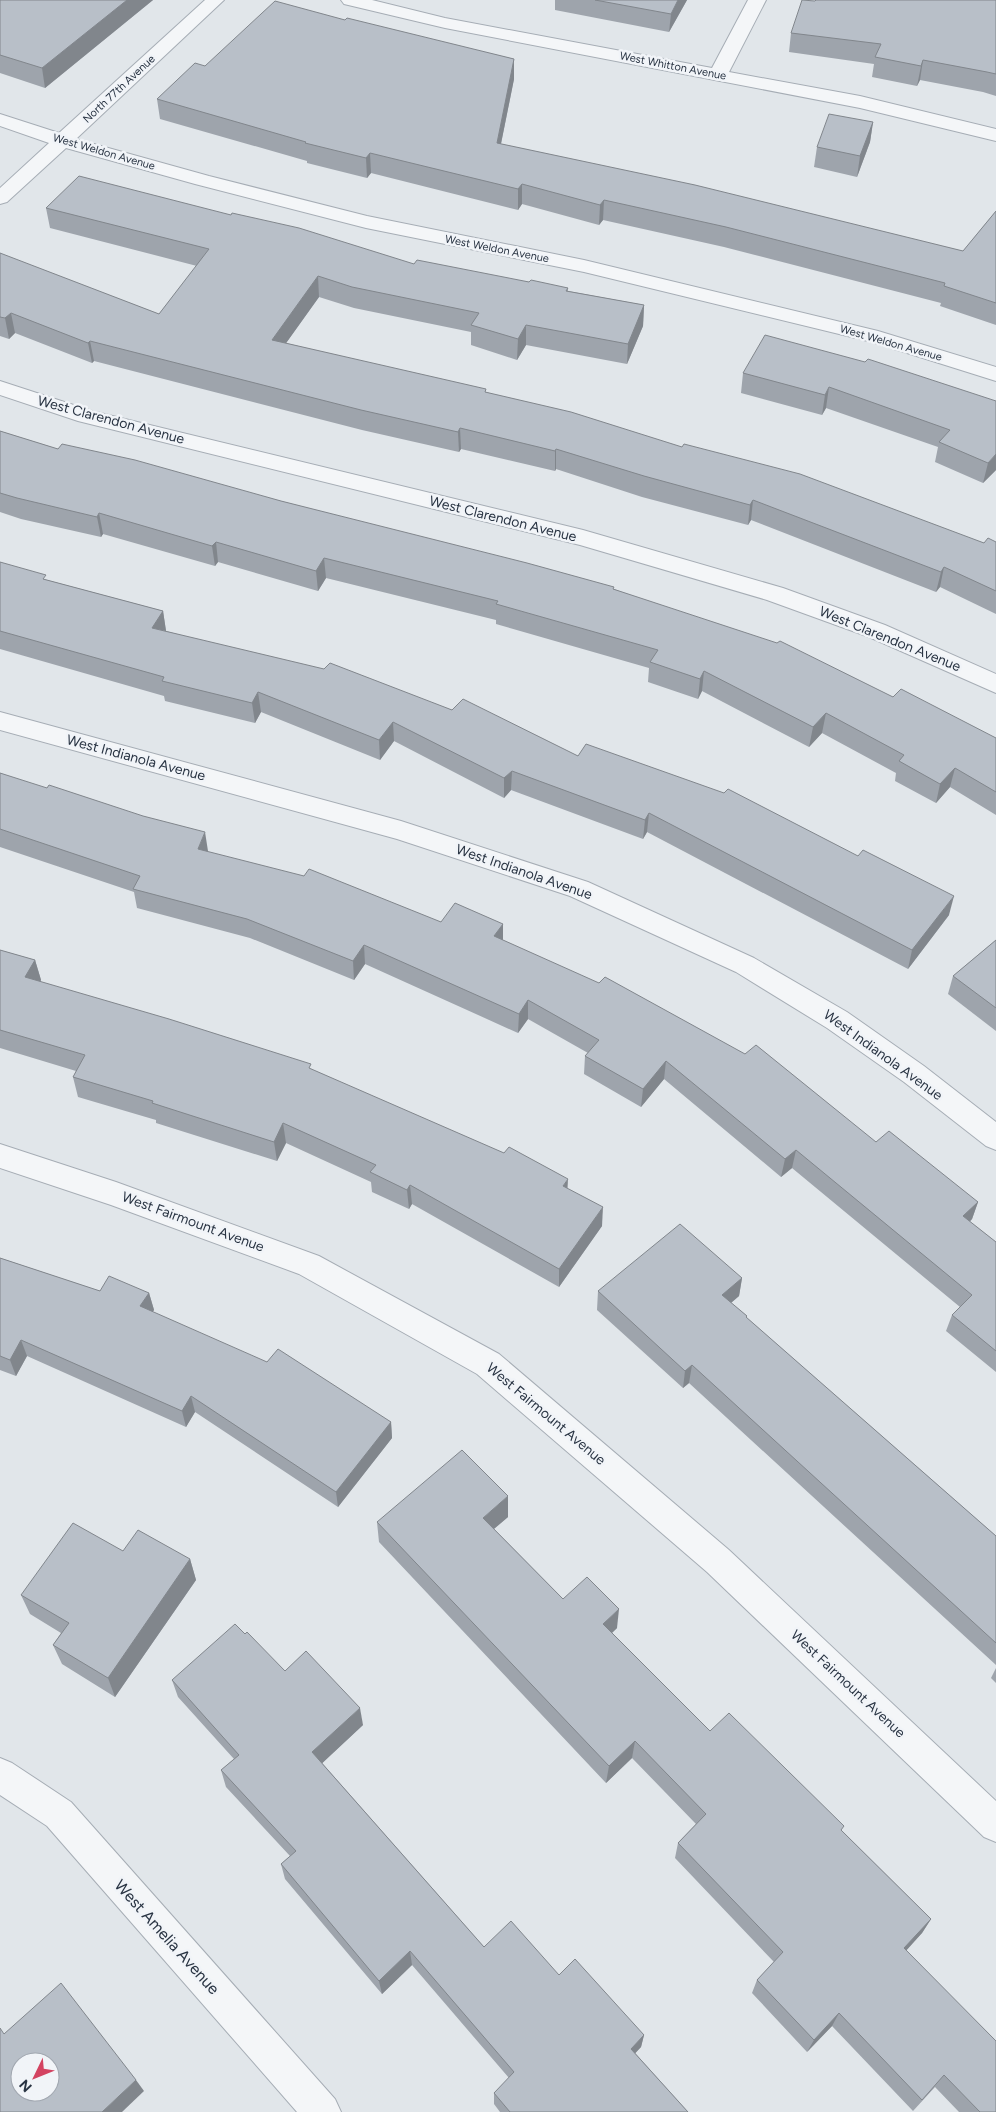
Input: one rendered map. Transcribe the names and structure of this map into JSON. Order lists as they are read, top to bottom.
{
  "streets": {
    "street": [
      "West Whitton Avenue",
      "North 77th Avenue",
      "West Weldon Avenue",
      "West Clarendon Avenue",
      "West Indianola Avenue",
      "West Fairmount Avenue",
      "West Amelia Avenue"
    ]
  },
  "crossings": [
    ["North 77th Avenue", "West Weldon Avenue"]
  ],
  "north": "bottom left"
}
